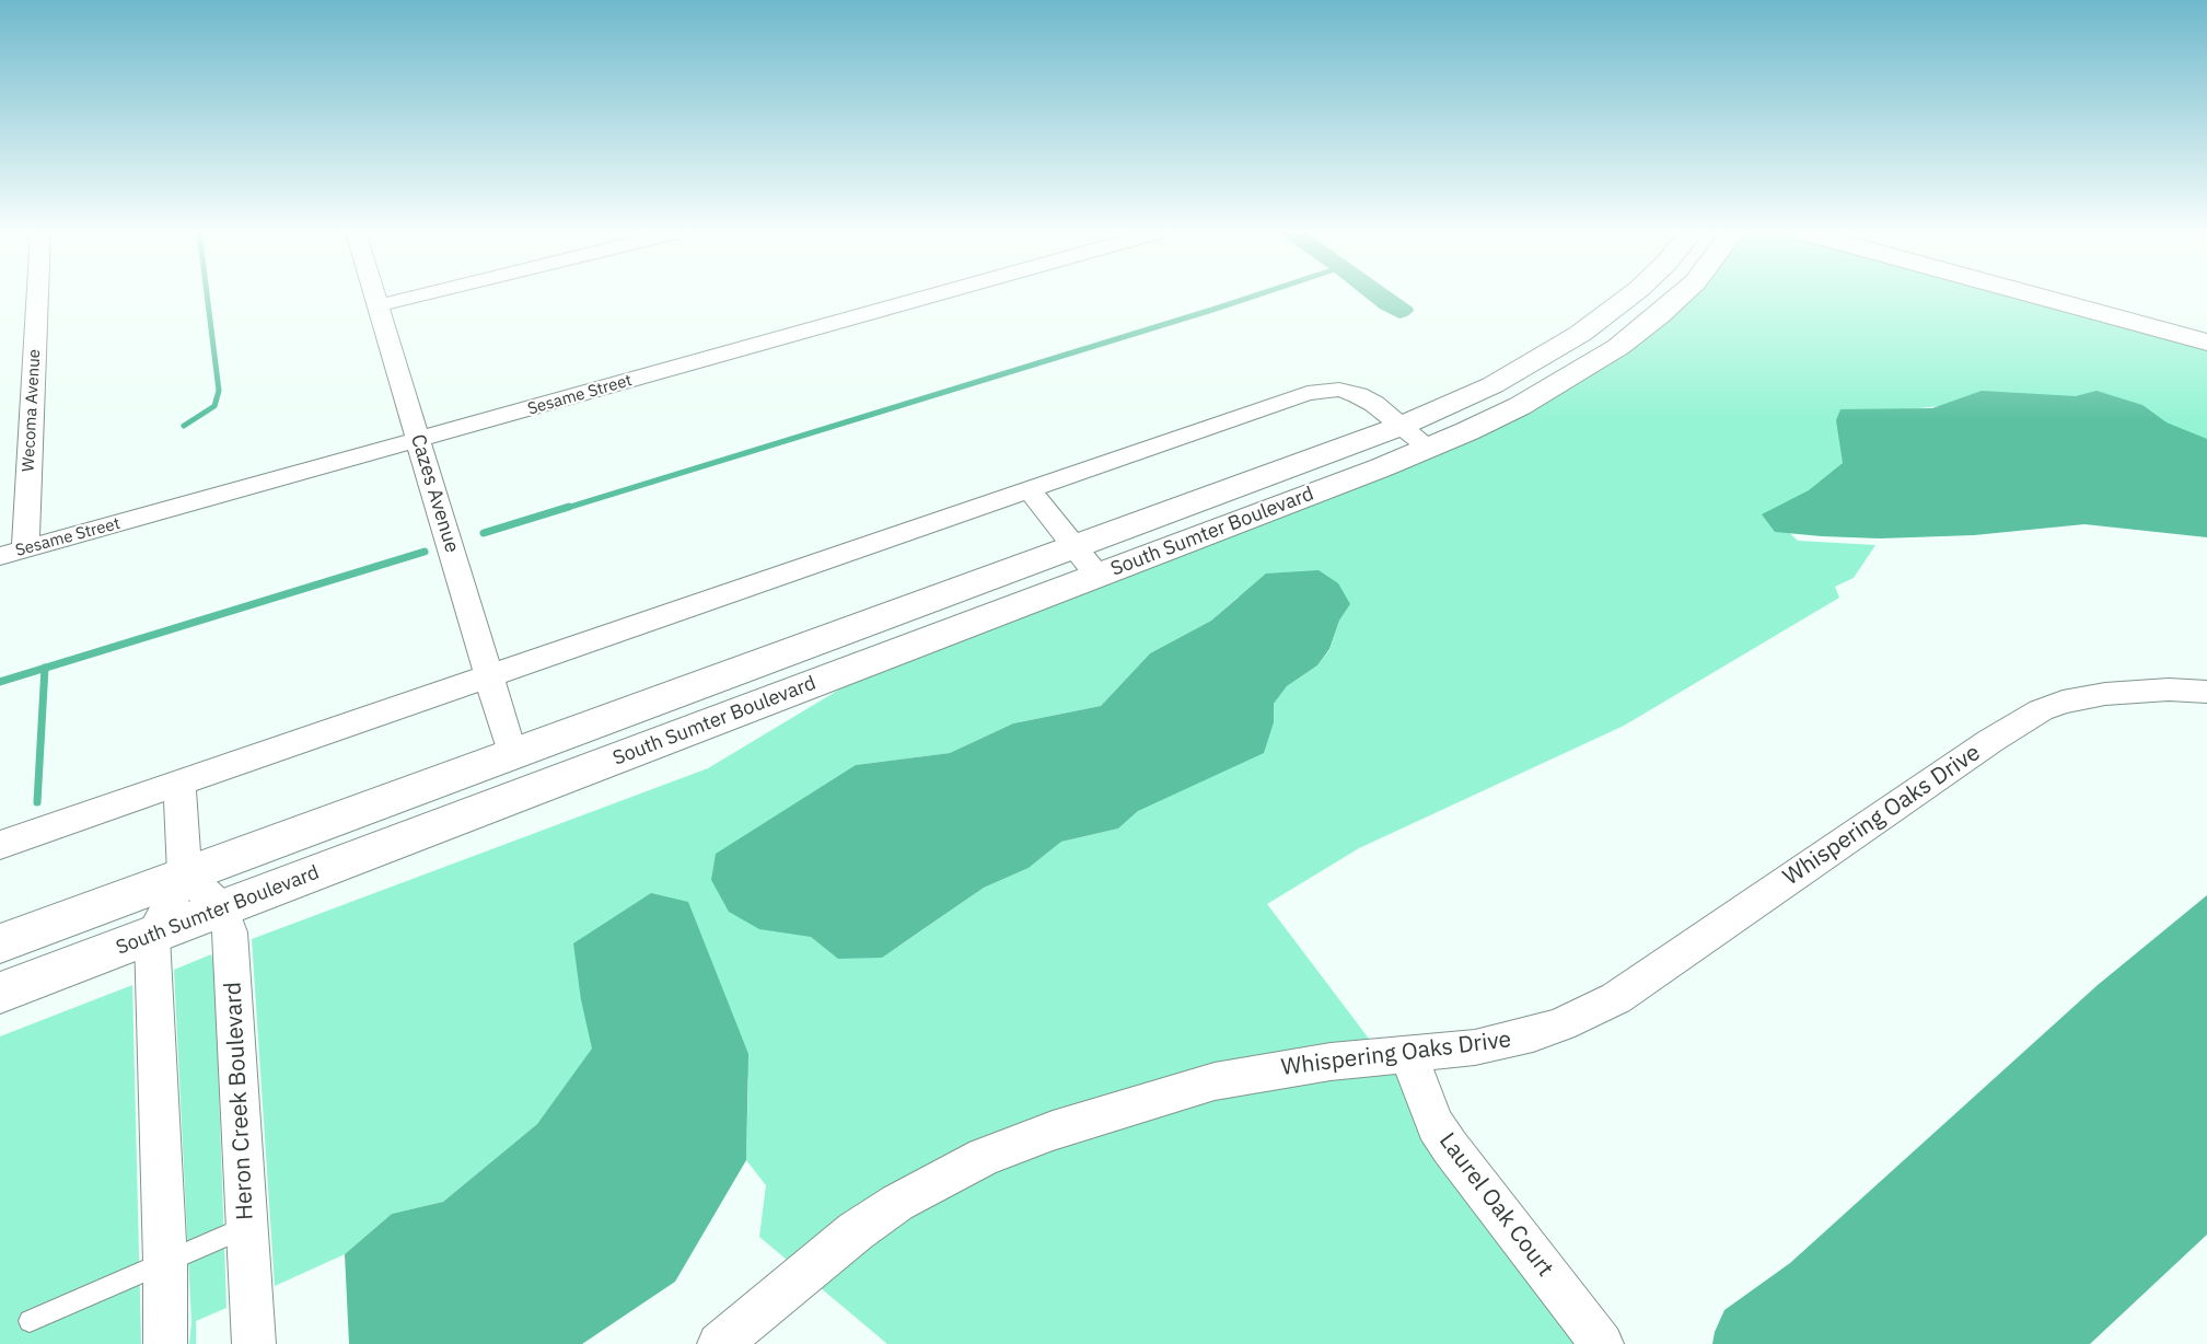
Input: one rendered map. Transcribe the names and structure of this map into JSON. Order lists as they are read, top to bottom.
{
  "streets": {
    "main road": ["South Sumter Boulevard"],
    "street": [
      "Sesame Street",
      "Wecoma Avenue",
      "Cazes Avenue",
      "Whispering Oaks Drive",
      "Heron Creek Boulevard",
      "Laurel Oak Court"
    ]
  },
  "crossings": [
    ["Sesame Street", "Wecoma Avenue"],
    ["Sesame Street", "Cazes Avenue"],
    ["Cazes Avenue", "South Sumter Boulevard"],
    ["South Sumter Boulevard", "Heron Creek Boulevard"],
    ["Whispering Oaks Drive", "Laurel Oak Court"]
  ]
}
